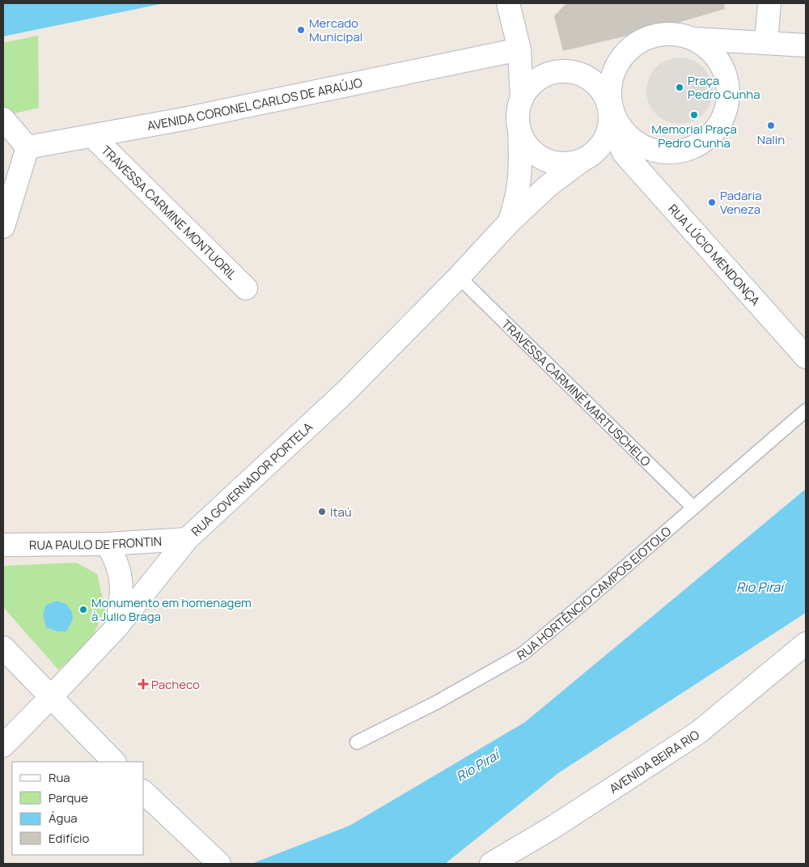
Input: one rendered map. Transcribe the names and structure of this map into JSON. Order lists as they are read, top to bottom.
{
  "streets": {
    "street": [
      "AVENIDA CORONEL CARLOS DE ARAÚJO",
      "TRAVESSA CARMINE MONTUORIL",
      "RUA LÚCIO MENDONÇA",
      "RUA GOVERNADOR PORTELA",
      "RUA PAULO DE FRONTIN",
      "AVENIDA BEIRA RIO"
    ],
    "lane": ["TRAVESSA CARMINÉ MARTUSCHELO", "RUA HORTÊNCIO CAMPOS EIOTOLO"]
  },
  "crossings": [
    ["AVENIDA CORONEL CARLOS DE ARAÚJO", "TRAVESSA CARMINE MONTUORIL"],
    ["RUA LÚCIO MENDONÇA", "RUA GOVERNADOR PORTELA"],
    ["TRAVESSA CARMINÉ MARTUSCHELO", "RUA GOVERNADOR PORTELA"],
    ["TRAVESSA CARMINÉ MARTUSCHELO", "RUA HORTÊNCIO CAMPOS EIOTOLO"],
    ["RUA GOVERNADOR PORTELA", "RUA PAULO DE FRONTIN"]
  ],
  "water": ["Rio Piraí"],
  "places": {
    "other": [
      "Mercado Municipal",
      "Praça Pedro Cunha",
      "Memorial Praça Pedro Cunha",
      "Nalin",
      "Padaria Veneza",
      "Itaú",
      "Monumento em homenagem à Julio Braga"
    ],
    "health": ["Pacheco"]
  },
  "legend": [
    "Rua",
    "Parque",
    "Água",
    "Edifício"
  ]
}
